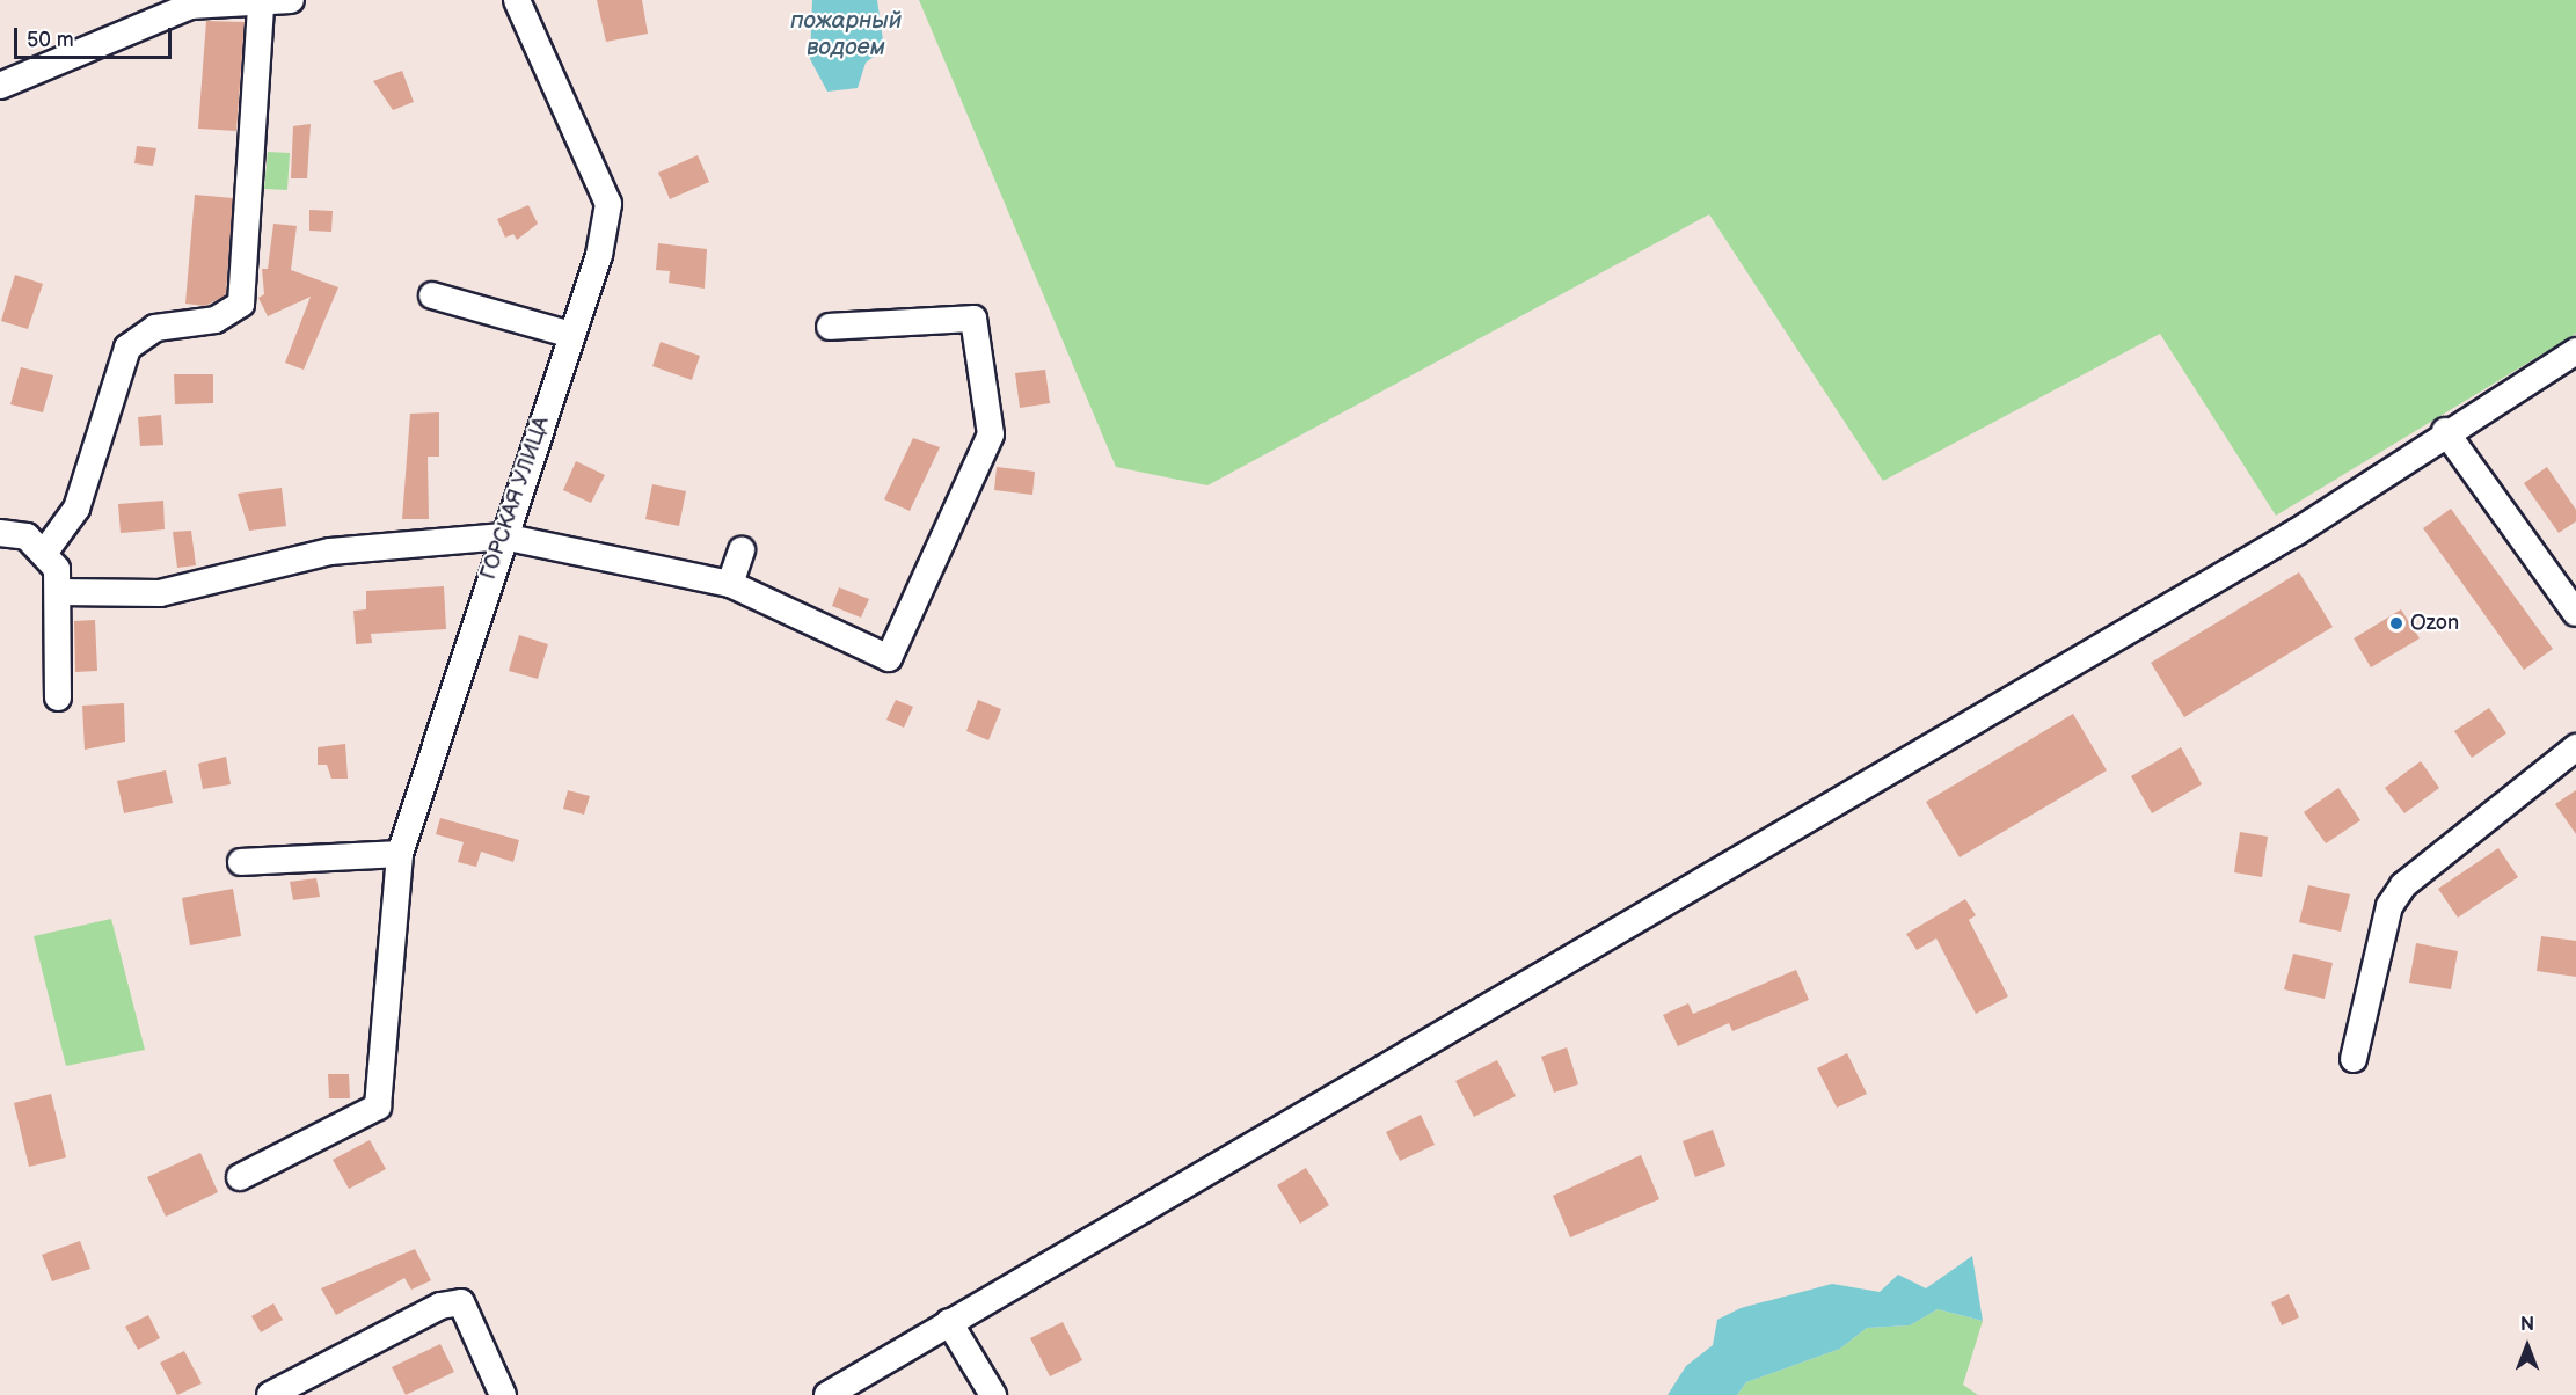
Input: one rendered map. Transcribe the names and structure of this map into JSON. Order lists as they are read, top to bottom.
{
  "streets": {
    "street": ["ГОРСКАЯ УЛИЦА"]
  },
  "water": ["пожарный водоем"],
  "places": ["Ozon"],
  "scale_bar": "50 m",
  "north": "top"
}
